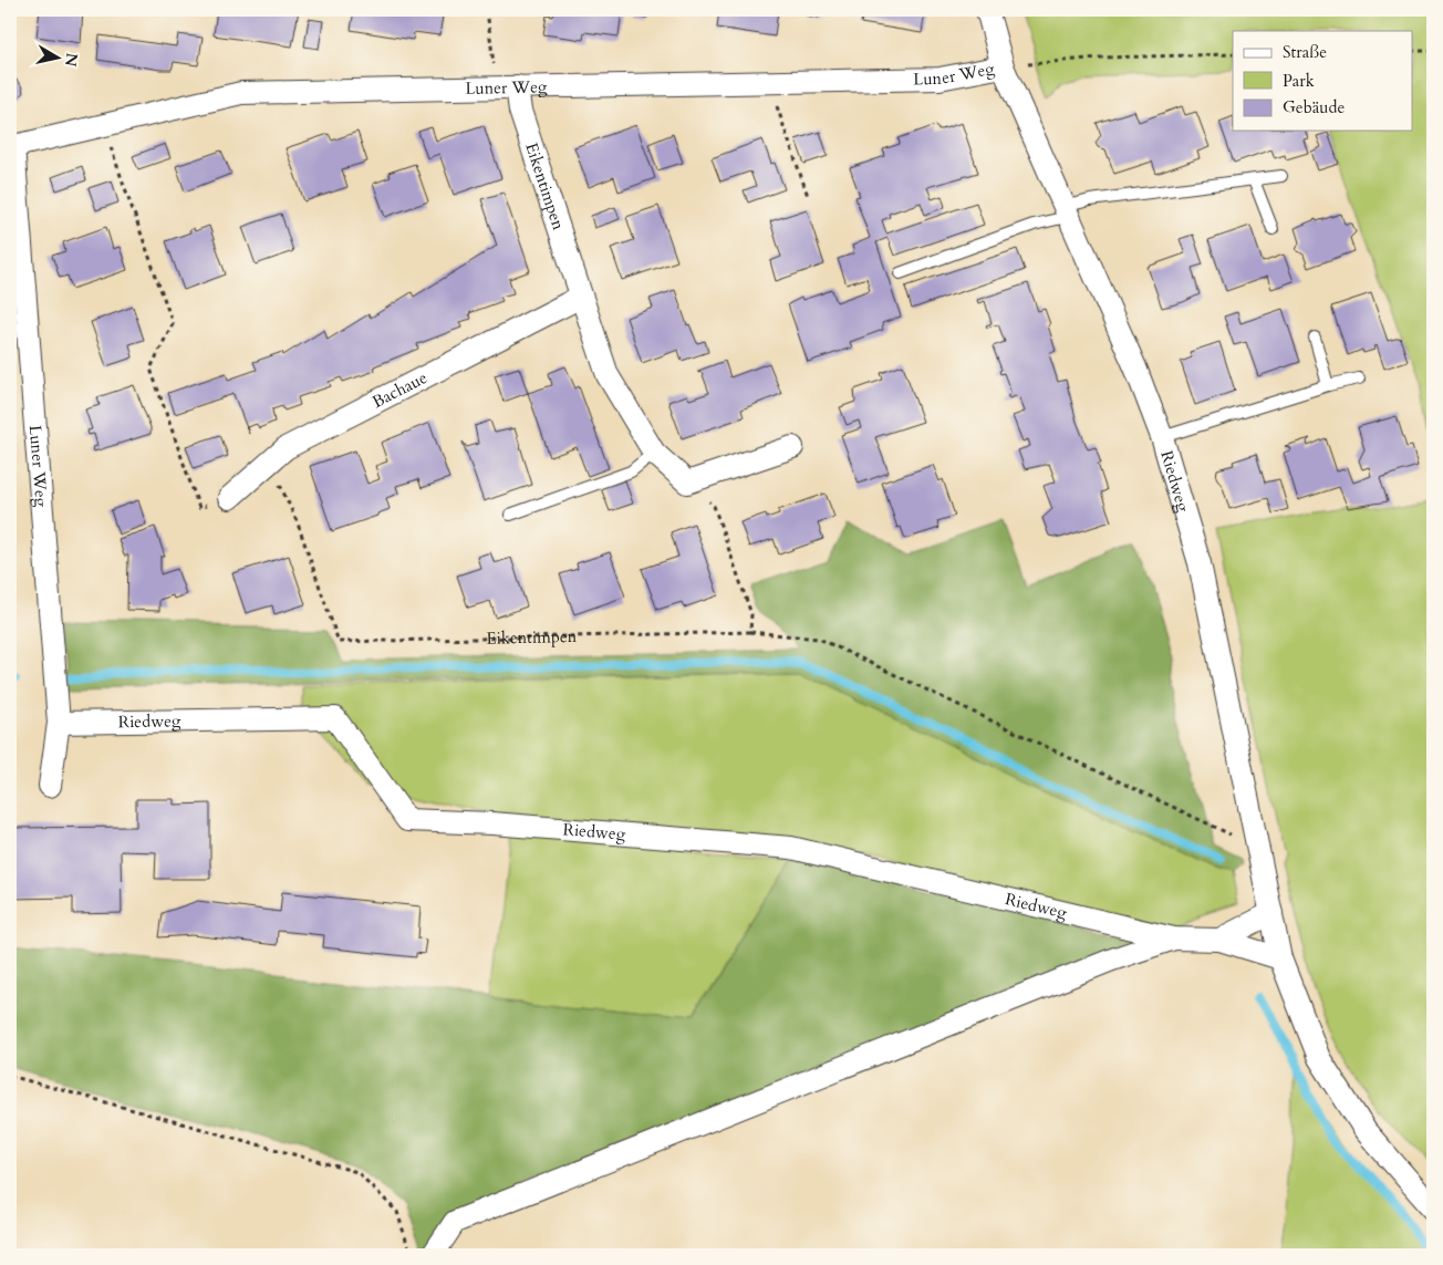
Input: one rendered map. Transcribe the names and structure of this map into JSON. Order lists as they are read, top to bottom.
{
  "streets": {
    "street": [
      "Luner Weg",
      "Eikentimpen",
      "Bachaue",
      "Riedweg"
    ]
  },
  "crossings": [
    ["Luner Weg", "Eikentimpen"],
    ["Luner Weg", "Riedweg"],
    ["Eikentimpen", "Bachaue"]
  ],
  "legend": ["Straße", "Park", "Gebäude"],
  "north": "right"
}
